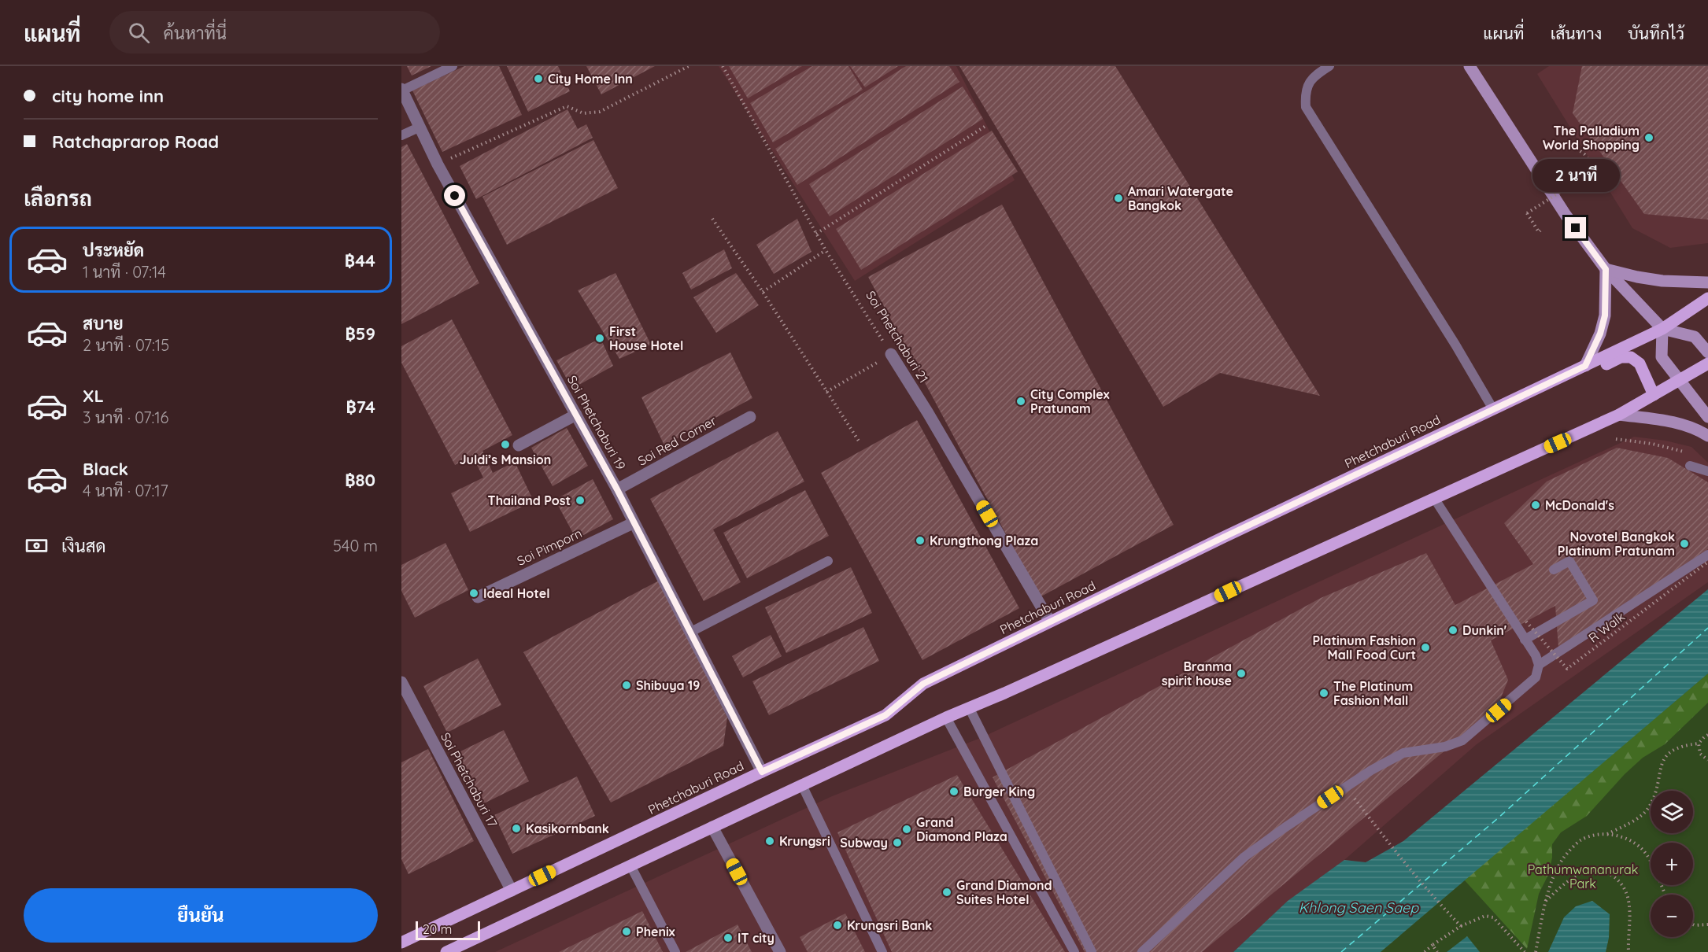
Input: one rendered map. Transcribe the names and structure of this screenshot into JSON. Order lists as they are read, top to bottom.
{
  "streets": {
    "main road": ["Phetchaburi Road"],
    "street": [
      "Soi Phetchaburi 21",
      "Soi Phetchaburi 19",
      "Soi Red Corner",
      "Soi Pimporn",
      "Soi Phetchaburi 17"
    ],
    "path": ["R Walk"]
  },
  "crossings": [
    ["Soi Phetchaburi 21", "Phetchaburi Road"],
    ["Soi Phetchaburi 19", "Soi Red Corner"],
    ["Soi Phetchaburi 19", "Phetchaburi Road"],
    ["Soi Phetchaburi 19", "Soi Pimporn"],
    ["Phetchaburi Road", "Soi Phetchaburi 17"]
  ],
  "water": ["Khlong Saen Saep"],
  "parks": ["Pathumwananurak Park"],
  "places": [
    "City Home Inn",
    "The Palladium World Shopping",
    "Amari Watergate Bangkok",
    "First House Hotel",
    "City Complex Pratunam",
    "Juldi’s Mansion",
    "Thailand Post",
    "McDonald's",
    "Krungthong Plaza",
    "Novotel Bangkok Platinum Pratunam",
    "Ideal Hotel",
    "Dunkin'",
    "Platinum Fashion Mall Food Curt",
    "Branma spirit house",
    "Shibuya 19",
    "The Platinum Fashion Mall",
    "Burger King",
    "Kasikornbank",
    "Grand Diamond Plaza",
    "Krungsri",
    "Subway",
    "Grand Diamond Suites Hotel",
    "Krungsri Bank",
    "Phenix",
    "IT city"
  ],
  "scale_bar": "20 m",
  "page": {
    "header": "แผนที่",
    "search": "ค้นหาที่นี่",
    "nav": ["แผนที่", "เส้นทาง", "บันทึกไว้"],
    "banner": ["city home inn", "Ratchaprarop Road"],
    "bubble": "2 นาที",
    "heading": "เลือกรถ",
    "list": [
      {
        "name": "ประหยัด",
        "note": "1 นาที · 07:14",
        "value": "฿44"
      },
      {
        "name": "สบาย",
        "note": "2 นาที · 07:15",
        "value": "฿59"
      },
      {
        "name": "XL",
        "note": "3 นาที · 07:16",
        "value": "฿74"
      },
      {
        "name": "Black",
        "note": "4 นาที · 07:17",
        "value": "฿80"
      }
    ],
    "pay": ["เงินสด", "540 m"],
    "map_buttons": ["+", "−"],
    "buttons": "ยืนยัน",
    "scale": "20 m"
  }
}
